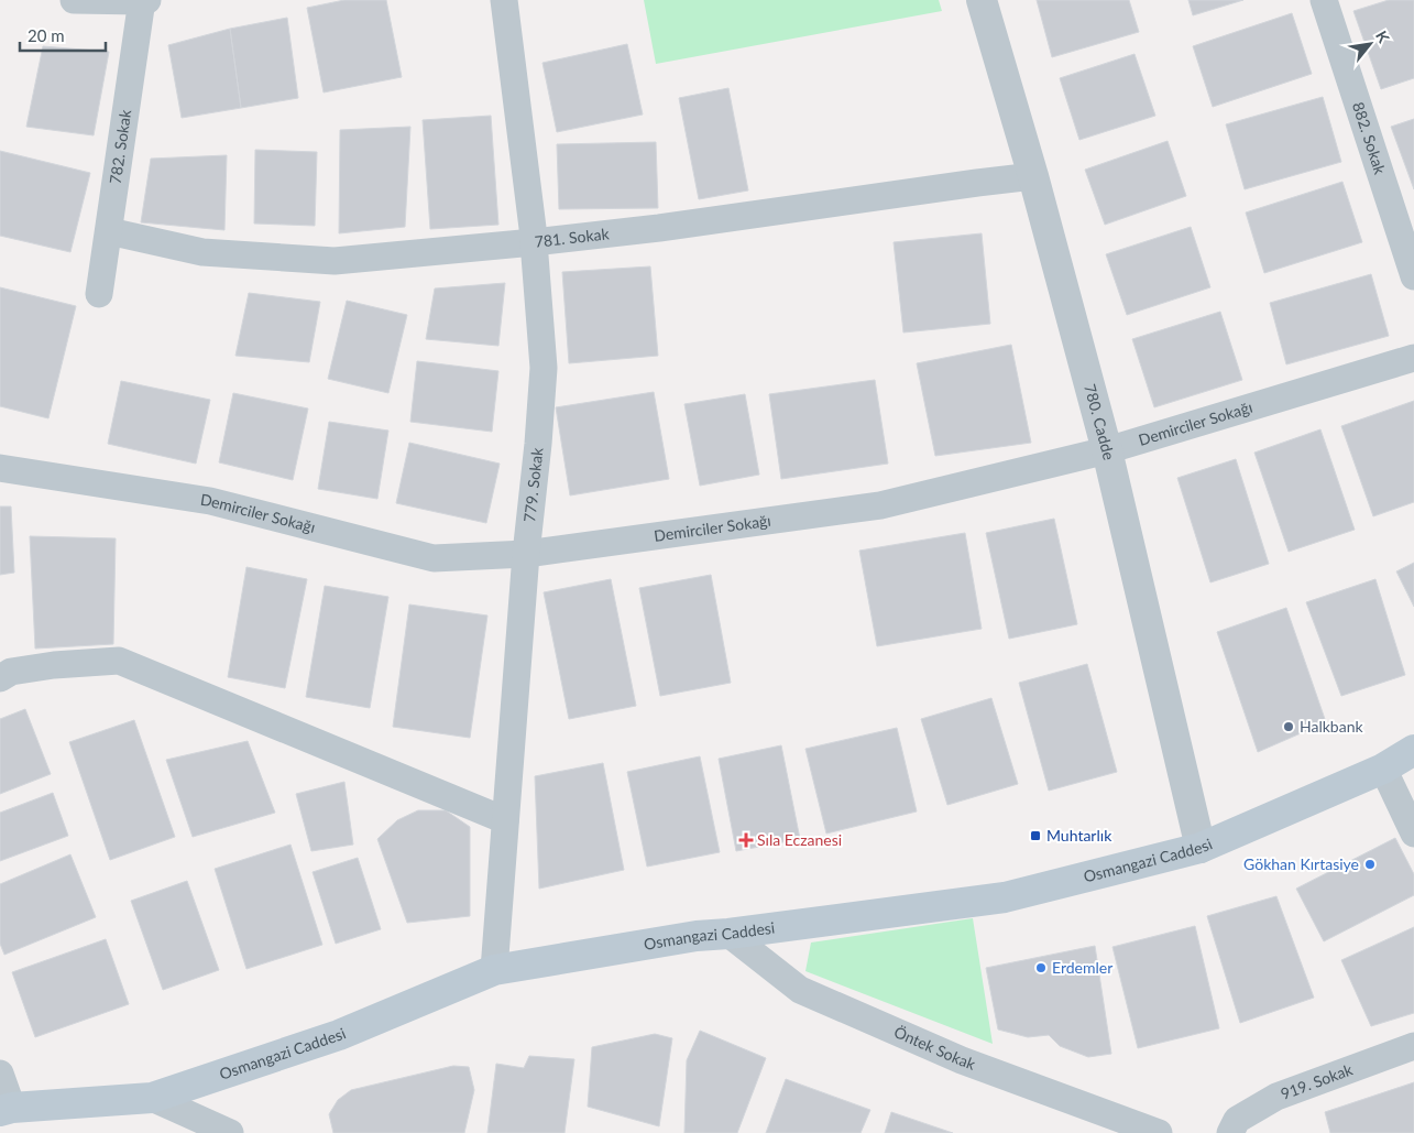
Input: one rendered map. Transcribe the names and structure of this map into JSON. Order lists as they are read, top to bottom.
{
  "streets": {
    "main road": ["Osmangazi Caddesi"],
    "street": [
      "882. Sokak",
      "782. Sokak",
      "781. Sokak",
      "780. Cadde",
      "Demirciler Sokağı",
      "779. Sokak",
      "Öntek Sokak",
      "919. Sokak"
    ]
  },
  "crossings": [
    ["782. Sokak", "781. Sokak"],
    ["781. Sokak", "780. Cadde"],
    ["781. Sokak", "779. Sokak"],
    ["780. Cadde", "Demirciler Sokağı"],
    ["780. Cadde", "Osmangazi Caddesi"],
    ["Demirciler Sokağı", "779. Sokak"],
    ["779. Sokak", "Osmangazi Caddesi"],
    ["Osmangazi Caddesi", "Öntek Sokak"]
  ],
  "places": {
    "other": ["Halkbank", "Gökhan Kırtasiye", "Erdemler"],
    "transit": ["Muhtarlık"],
    "health": ["Sıla Eczanesi"]
  },
  "scale_bar": "20 m",
  "north": "top right"
}
